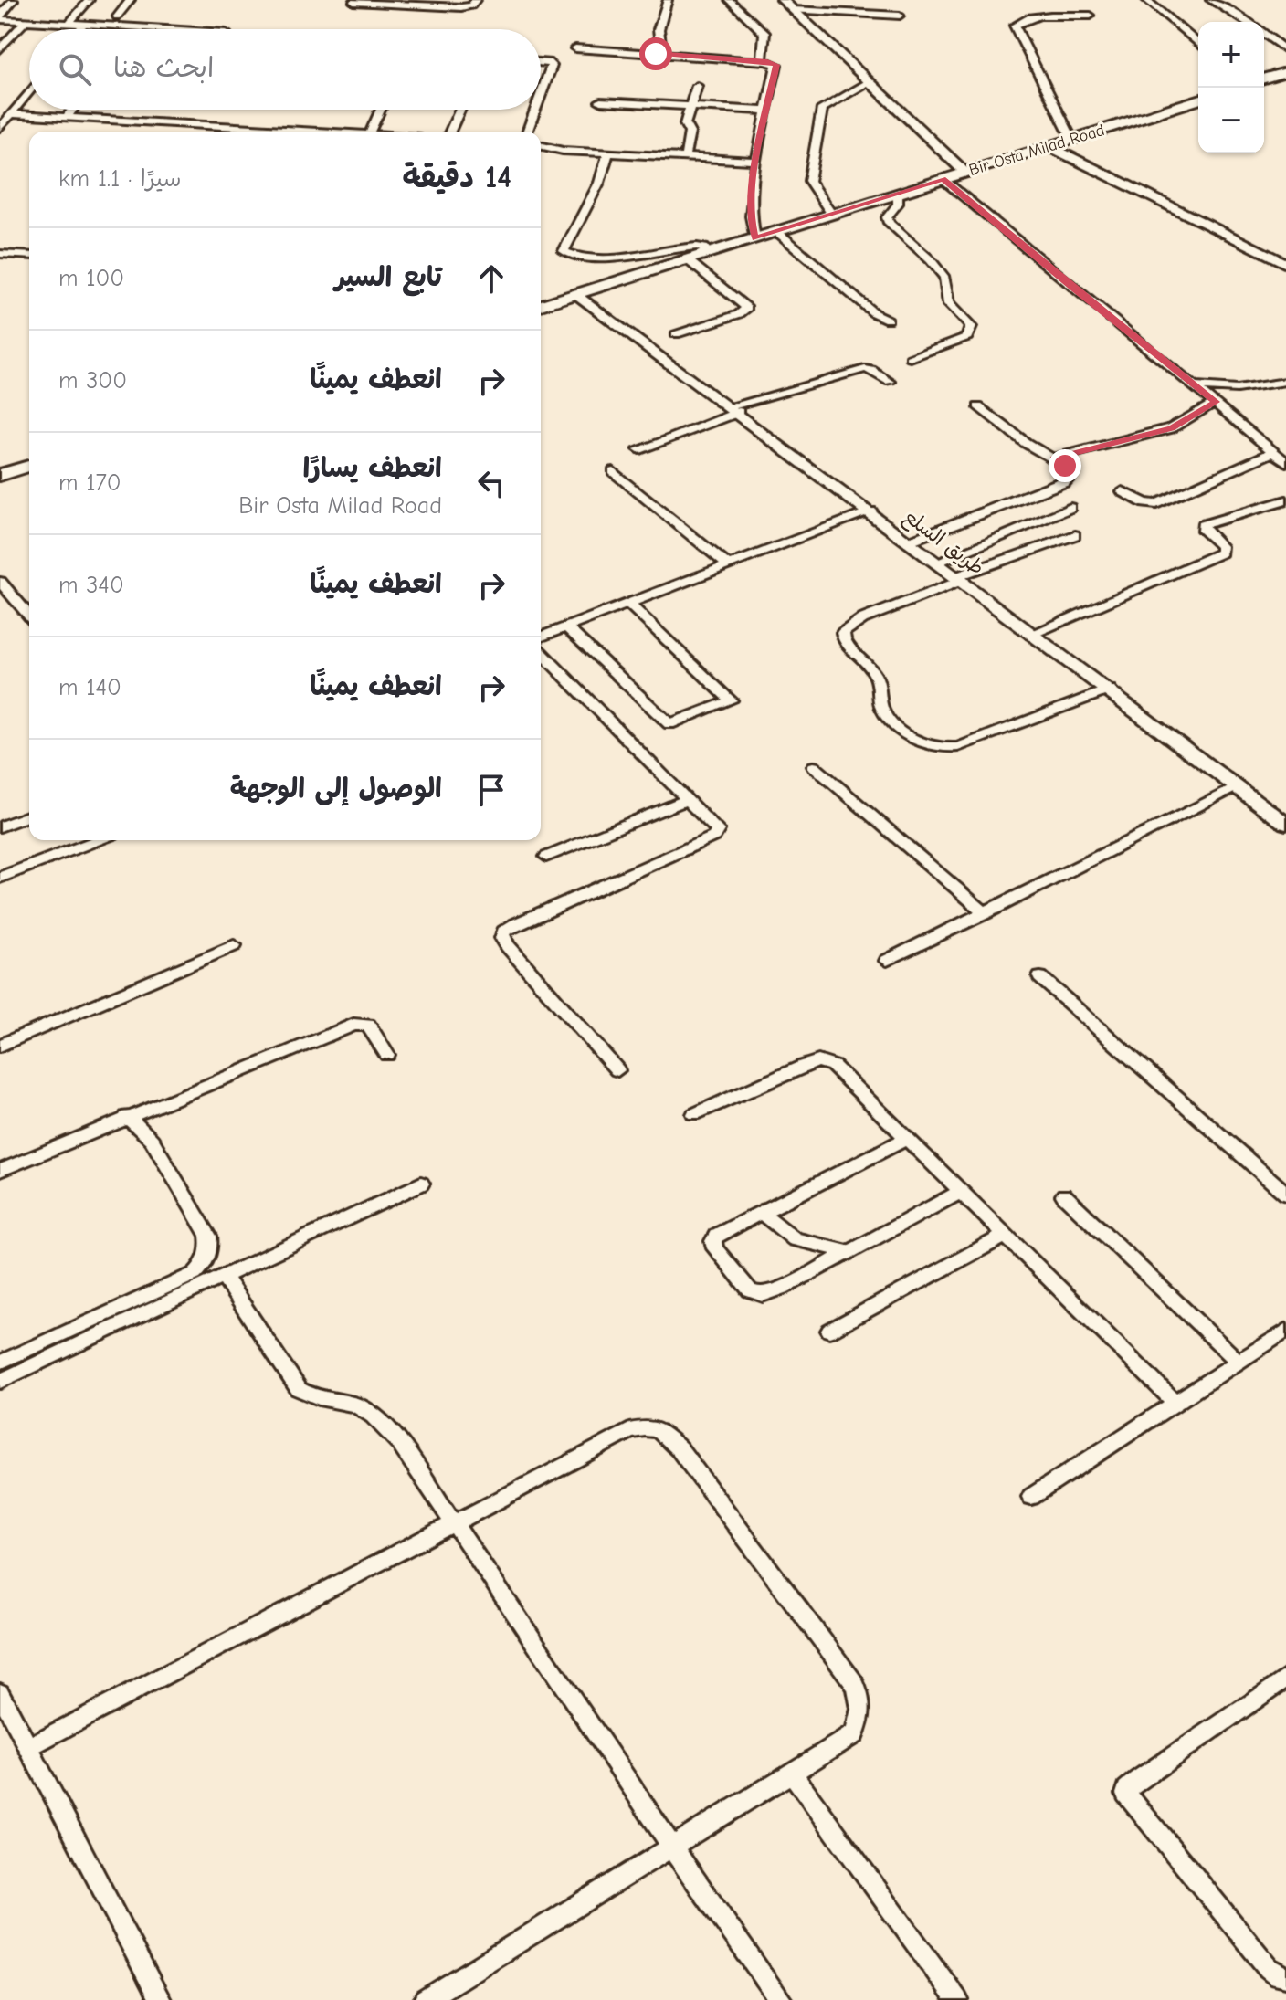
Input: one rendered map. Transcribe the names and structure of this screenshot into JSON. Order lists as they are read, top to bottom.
{
  "streets": {
    "main road": ["Bir Osta Milad Road"],
    "street": ["طريق السلع"]
  },
  "crossings": [
    ["Bir Osta Milad Road", "طريق السلع"]
  ],
  "page": {
    "map_buttons": ["+", "−"],
    "search": "ابحث هنا",
    "heading": ["14 دقيقة", "سيرًا · 1.1 km"],
    "list": [
      ["تابع السير", "100 m"],
      ["انعطف يمينًا", "300 m"],
      ["انعطف يسارًا", "Bir Osta Milad Road", "170 m"],
      ["انعطف يمينًا", "340 m"],
      ["انعطف يمينًا", "140 m"],
      "الوصول إلى الوجهة"
    ]
  }
}
